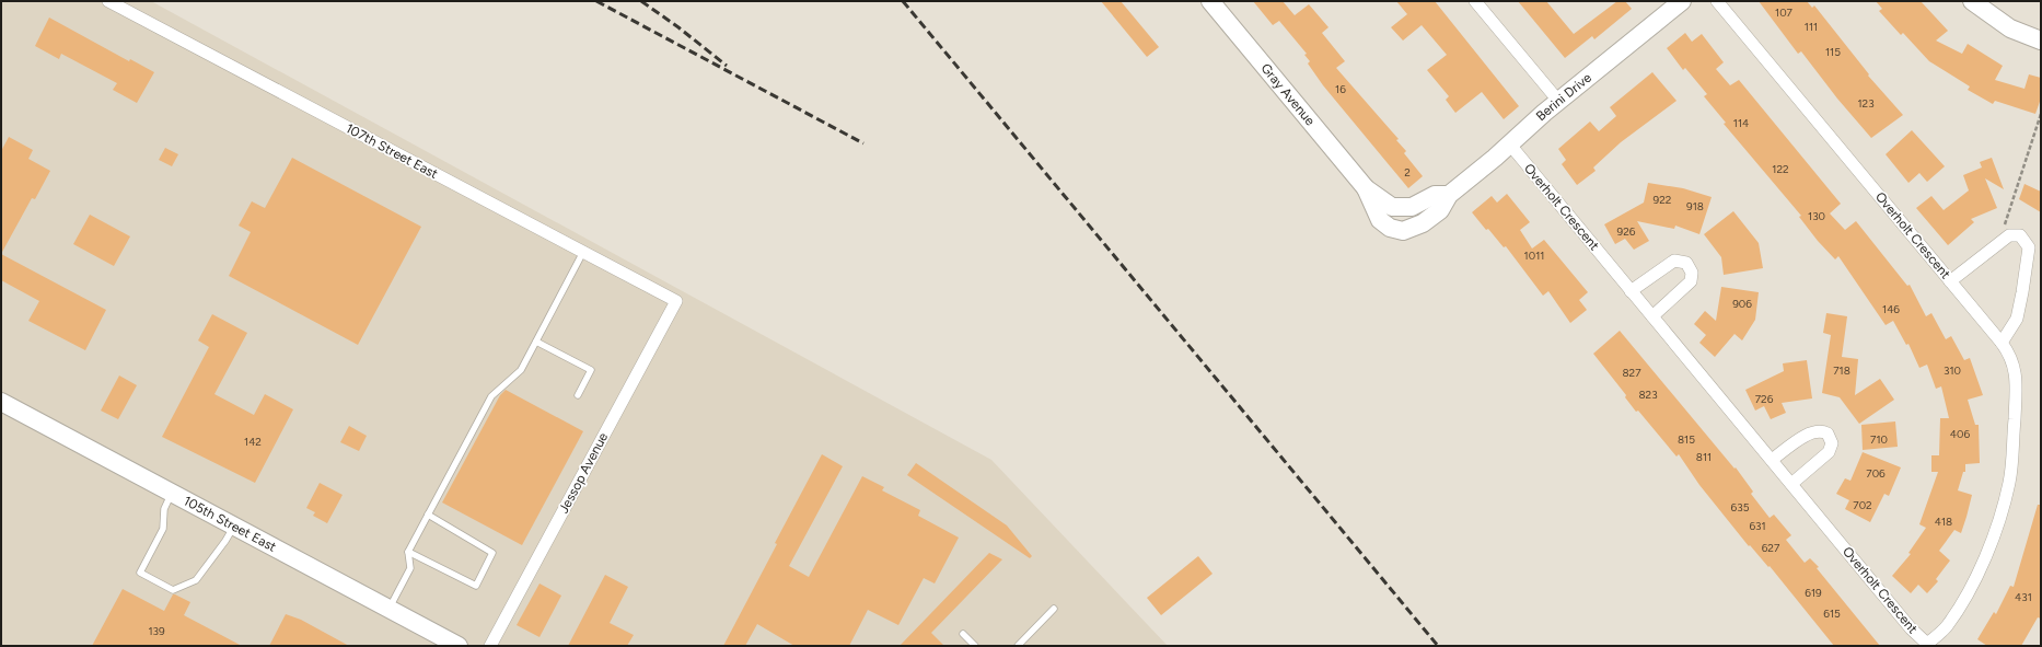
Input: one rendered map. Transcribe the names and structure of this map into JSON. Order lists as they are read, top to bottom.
{
  "streets": {
    "street": [
      "Gray Avenue",
      "Berini Drive",
      "107th Street East",
      "Overholt Crescent",
      "Jessop Avenue",
      "105th Street East"
    ]
  },
  "crossings": [
    ["Gray Avenue", "Berini Drive"],
    ["Berini Drive", "Overholt Crescent"],
    ["107th Street East", "Jessop Avenue"]
  ],
  "house_numbers": [
    "107",
    "111",
    "115",
    "16",
    "123",
    "114",
    "122",
    "2",
    "922",
    "918",
    "130",
    "926",
    "1011",
    "906",
    "146",
    "718",
    "310",
    "827",
    "823",
    "726",
    "406",
    "815",
    "710",
    "142",
    "811",
    "706",
    "702",
    "635",
    "418",
    "631",
    "627",
    "619",
    "431",
    "615",
    "139"
  ]
}
